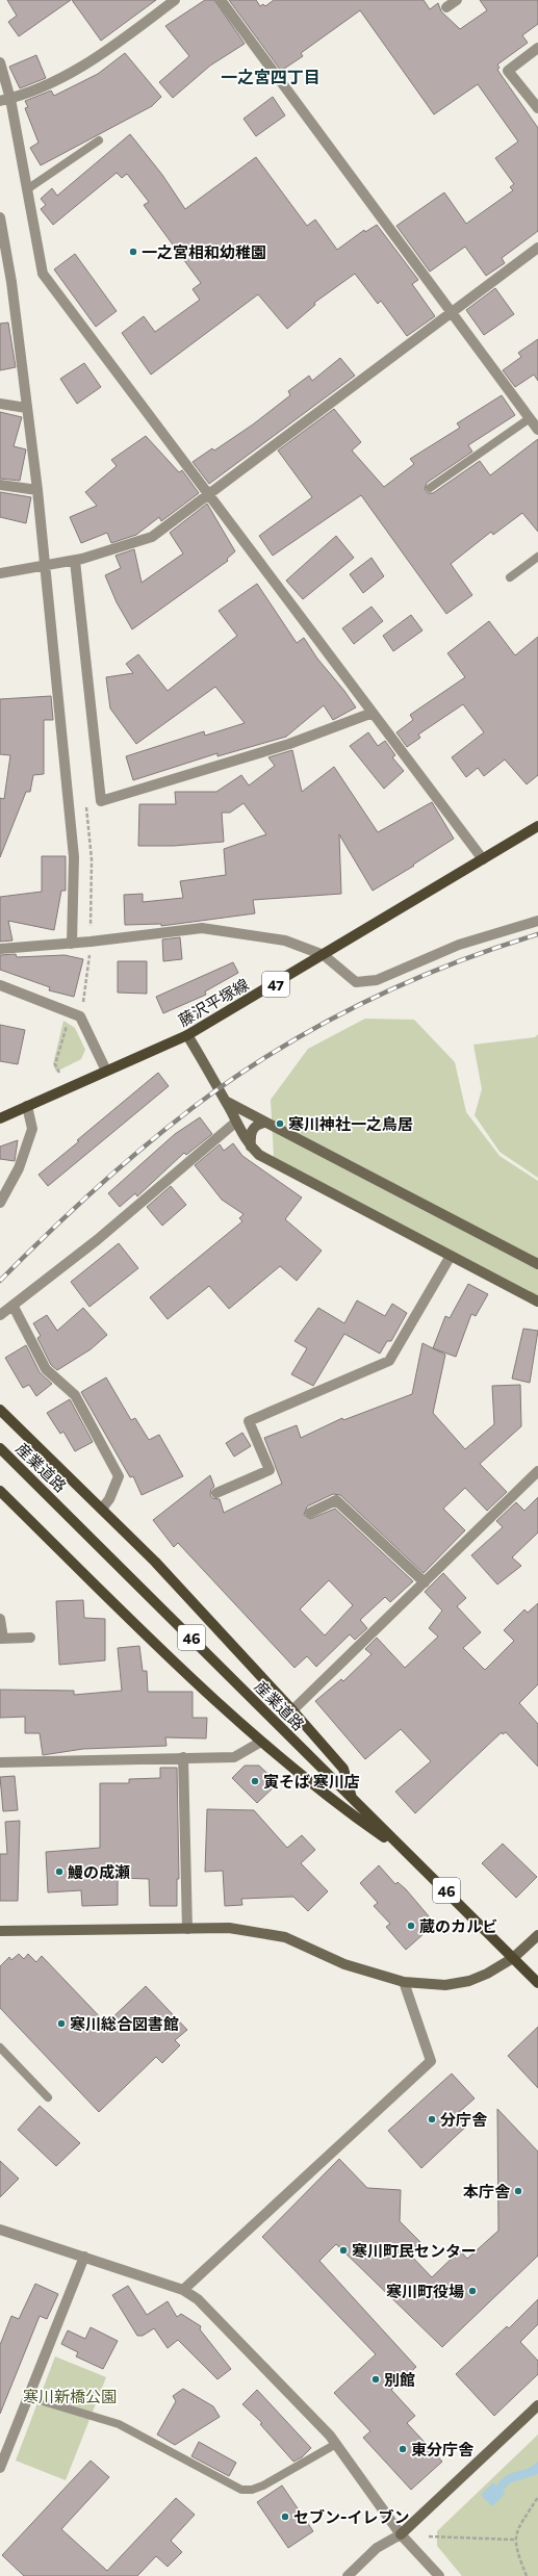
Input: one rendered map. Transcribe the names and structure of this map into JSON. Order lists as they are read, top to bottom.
{
  "streets": {
    "main road": [
      "47",
      "藤沢平塚線",
      "産業道路",
      "46"
    ]
  },
  "districts": ["一之宮四丁目"],
  "parks": ["寒川新橋公園"],
  "places": [
    "一之宮相和幼稚園",
    "寒川神社一之鳥居",
    "寅そば 寒川店",
    "鰻の成瀬",
    "蔵のカルビ",
    "寒川総合図書館",
    "分庁舎",
    "本庁舎",
    "寒川町民センター",
    "寒川町役場",
    "別館",
    "東分庁舎",
    "セブン-イレブン"
  ]
}
